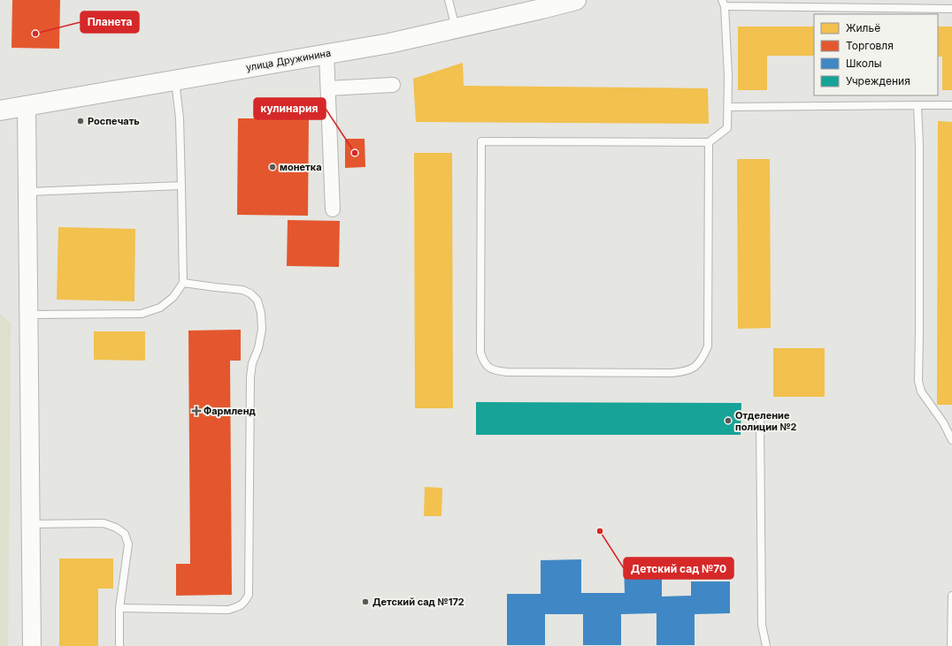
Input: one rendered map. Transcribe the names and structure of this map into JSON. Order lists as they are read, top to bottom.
{
  "streets": {
    "main road": ["улица Дружинина"]
  },
  "places": {
    "other": [
      "Планета",
      "Роспечать",
      "кулинария",
      "монетка",
      "Отделение полиции №2",
      "Детский сад №70",
      "Детский сад №172"
    ],
    "health": ["Фармленд"]
  },
  "legend": [
    "Жильё",
    "Торговля",
    "Школы",
    "Учреждения"
  ]
}
